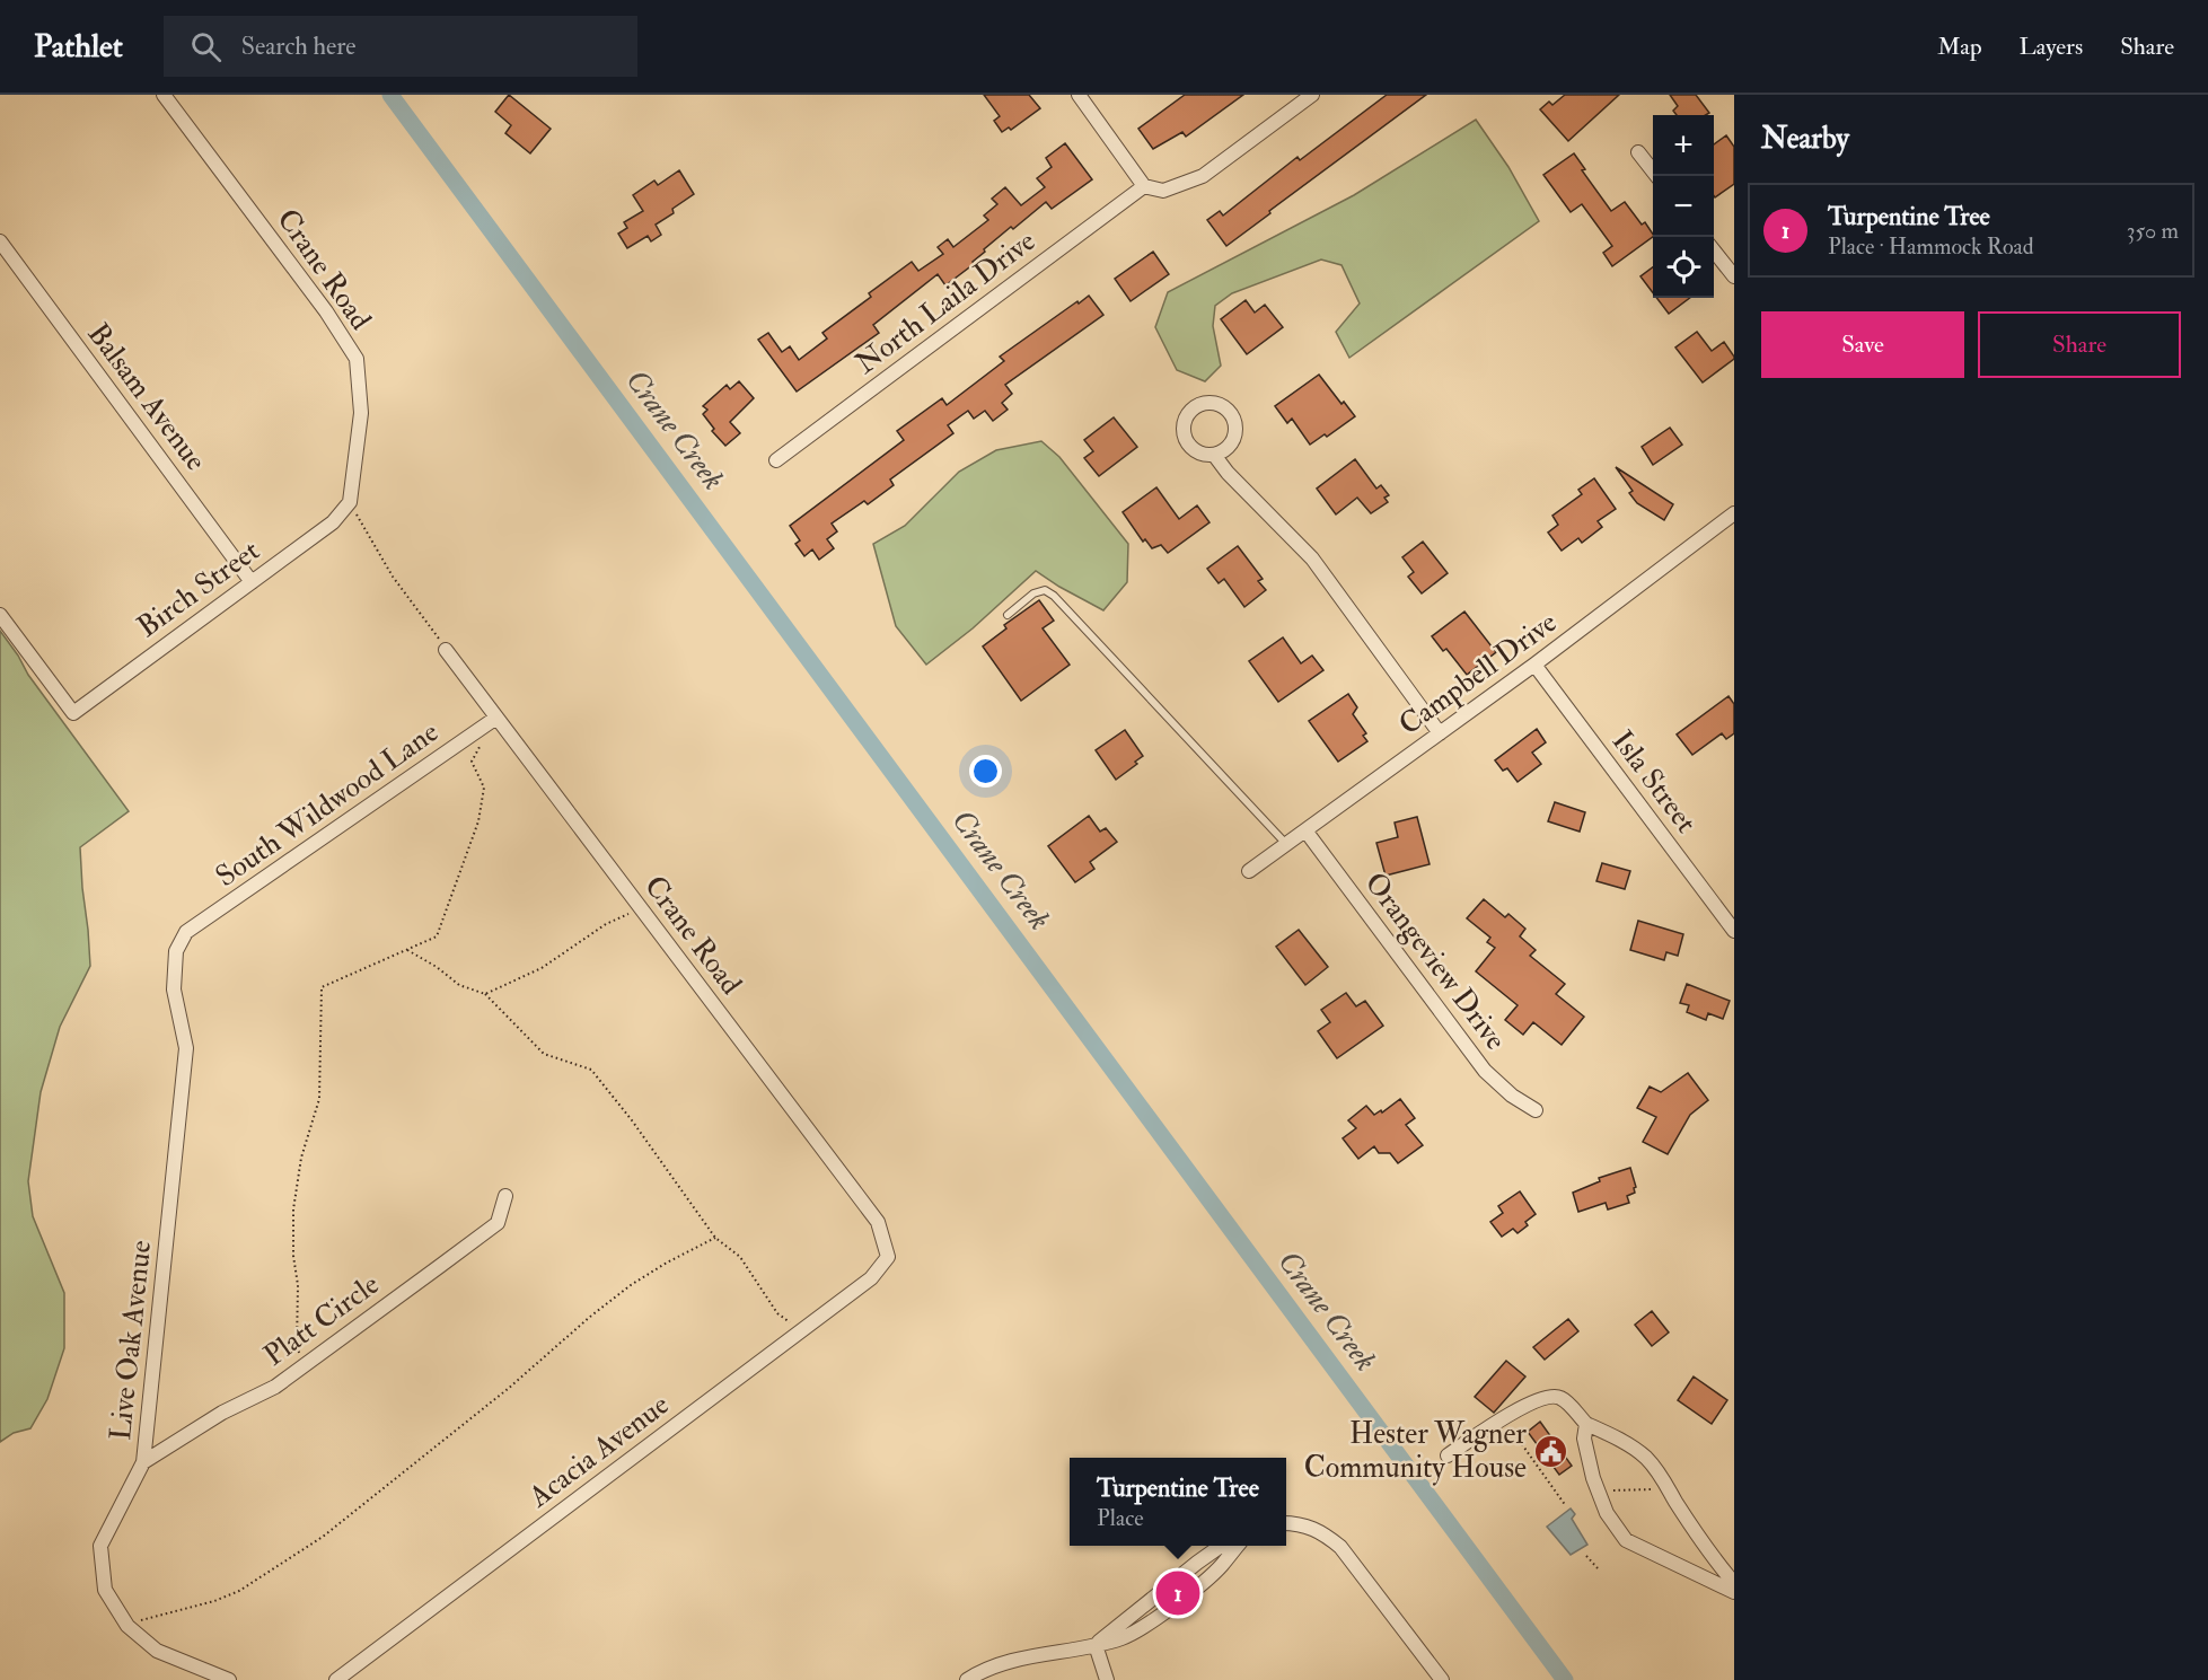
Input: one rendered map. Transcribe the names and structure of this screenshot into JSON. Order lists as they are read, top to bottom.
{
  "streets": {
    "street": [
      "Crane Road",
      "North Laila Drive",
      "Balsam Avenue",
      "Birch Street",
      "Campbell Drive",
      "Isla Street",
      "South Wildwood Lane",
      "Orangeview Drive",
      "Platt Circle",
      "Live Oak Avenue",
      "Acacia Avenue"
    ]
  },
  "crossings": [
    ["Crane Road", "Birch Street"],
    ["Crane Road", "South Wildwood Lane"],
    ["Crane Road", "Acacia Avenue"],
    ["Balsam Avenue", "Birch Street"],
    ["Campbell Drive", "Isla Street"],
    ["Campbell Drive", "Orangeview Drive"],
    ["South Wildwood Lane", "Live Oak Avenue"],
    ["Platt Circle", "Live Oak Avenue"]
  ],
  "water": ["Crane Creek"],
  "places": {
    "public building": ["Hester Wagner Community House"]
  },
  "page": {
    "header": "Pathlet",
    "search": "Search here",
    "nav": ["Map", "Layers", "Share"],
    "heading": "Nearby",
    "map_buttons": ["+", "−"],
    "list": [
      {
        "mark": "1",
        "name": "Turpentine Tree",
        "note": "Place · Hammock Road",
        "value": "350 m"
      }
    ],
    "buttons": ["Save", "Share"],
    "popup": ["Turpentine Tree", "Place"],
    "pins": "1"
  }
}
